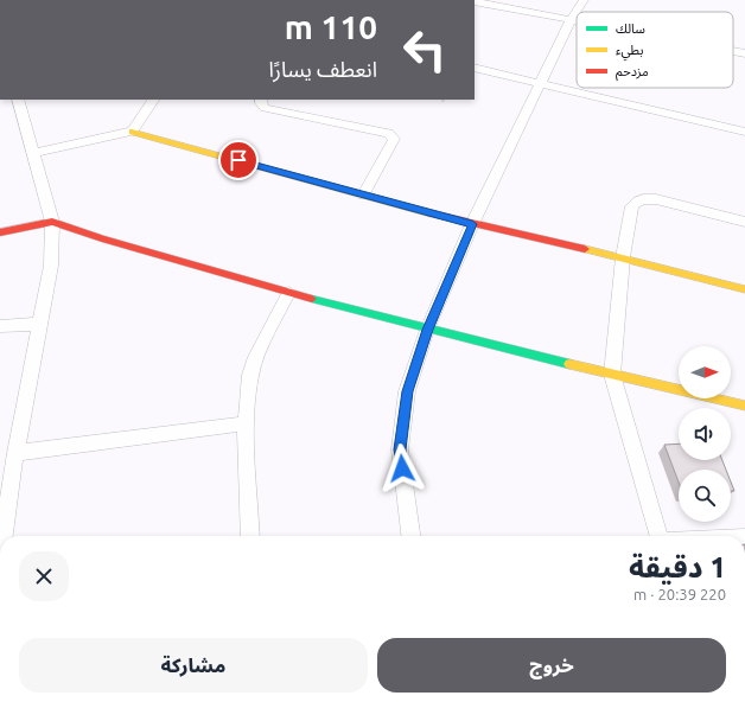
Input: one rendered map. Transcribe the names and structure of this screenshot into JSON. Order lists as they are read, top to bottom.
{
  "legend": ["سالك", "بطيء", "مزدحم"],
  "north": "right",
  "page": {
    "turn": ["110 m", "انعطف يسارًا"],
    "heading": ["1 دقيقة", "220 m · 20:39"],
    "buttons": ["خروج", "مشاركة"]
  }
}
